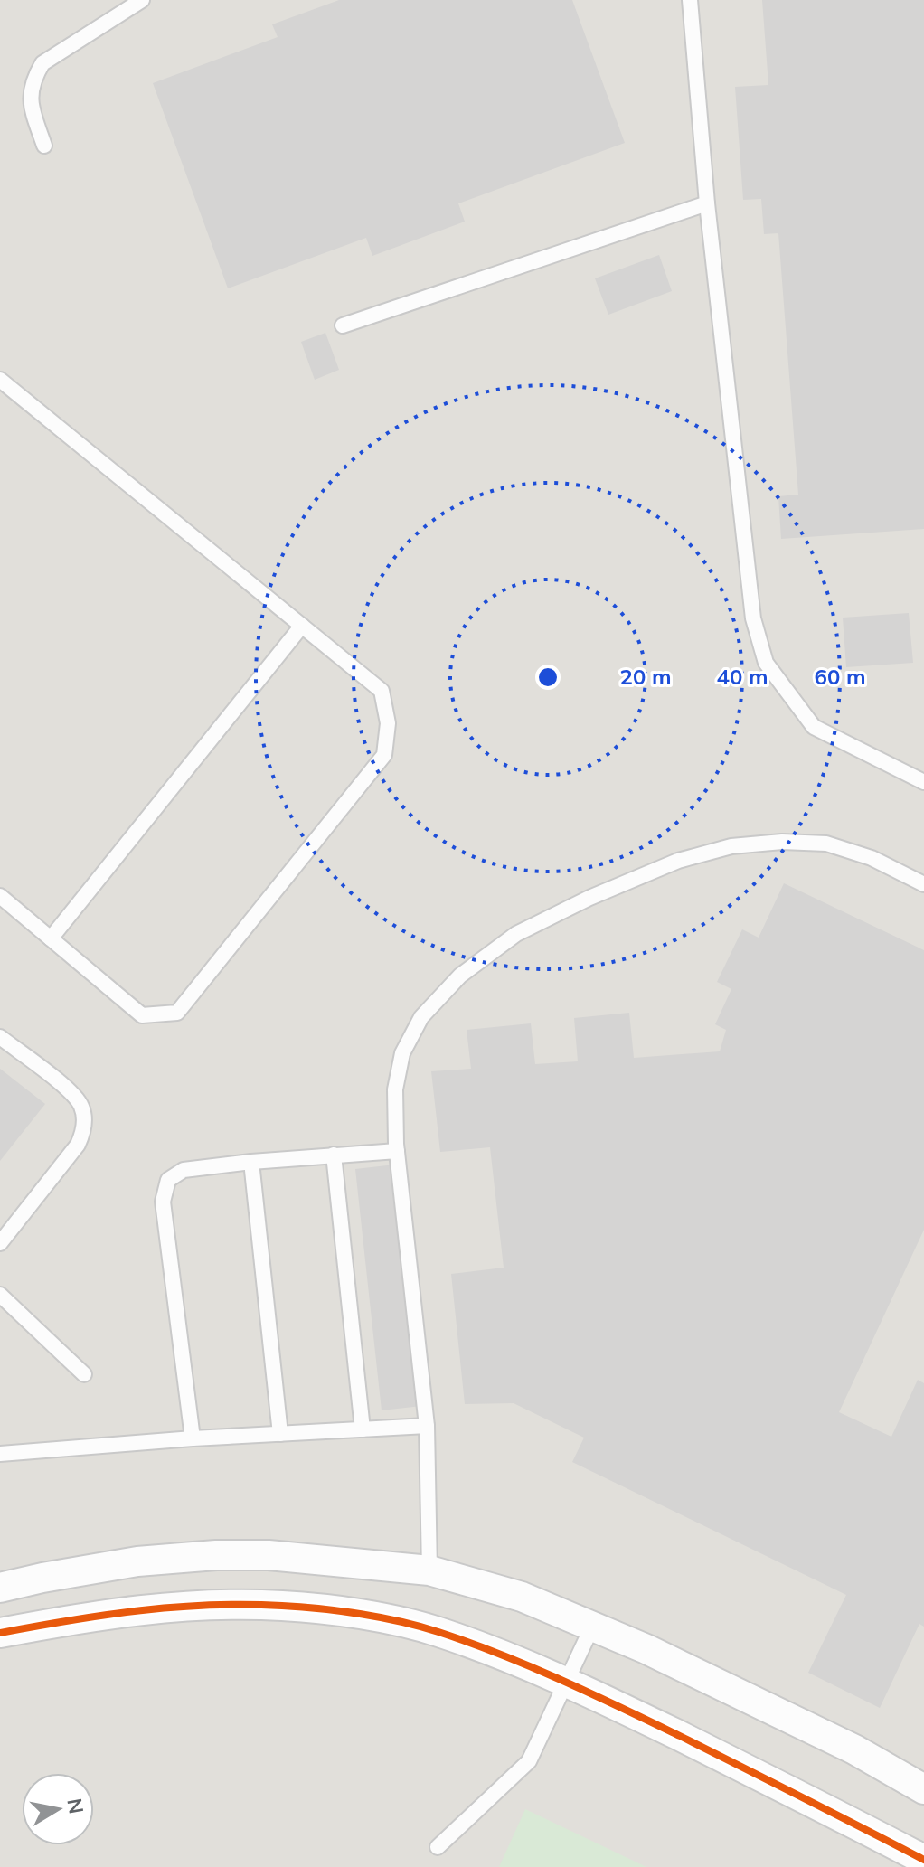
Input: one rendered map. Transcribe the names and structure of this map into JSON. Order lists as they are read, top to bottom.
{
  "north": "right",
  "rings": ["20 m", "40 m", "60 m"]
}
